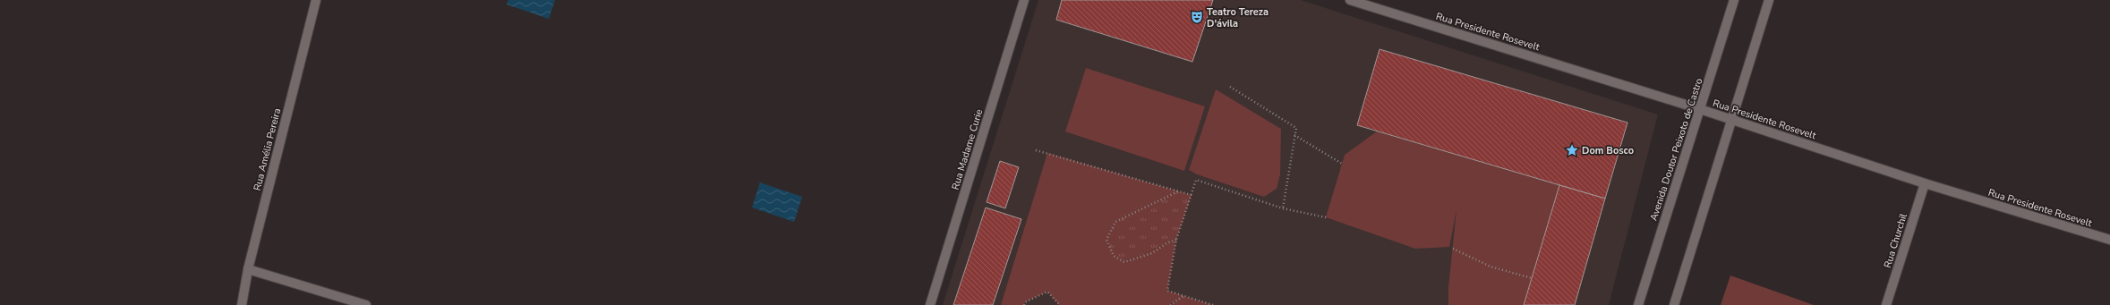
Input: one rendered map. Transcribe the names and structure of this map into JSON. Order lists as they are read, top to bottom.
{
  "streets": {
    "street": [
      "Rua Presidente Rosevelt",
      "Rua Amélia Pereira",
      "Rua Madame Curie",
      "Avenida Doutor Peixoto de Castro",
      "Rua Churchil"
    ]
  },
  "crossings": [
    ["Rua Presidente Rosevelt", "Avenida Doutor Peixoto de Castro"],
    ["Rua Presidente Rosevelt", "Rua Churchil"]
  ],
  "places": {
    "theatre": ["Teatro Tereza D'ávila"],
    "place": ["Dom Bosco"]
  }
}
